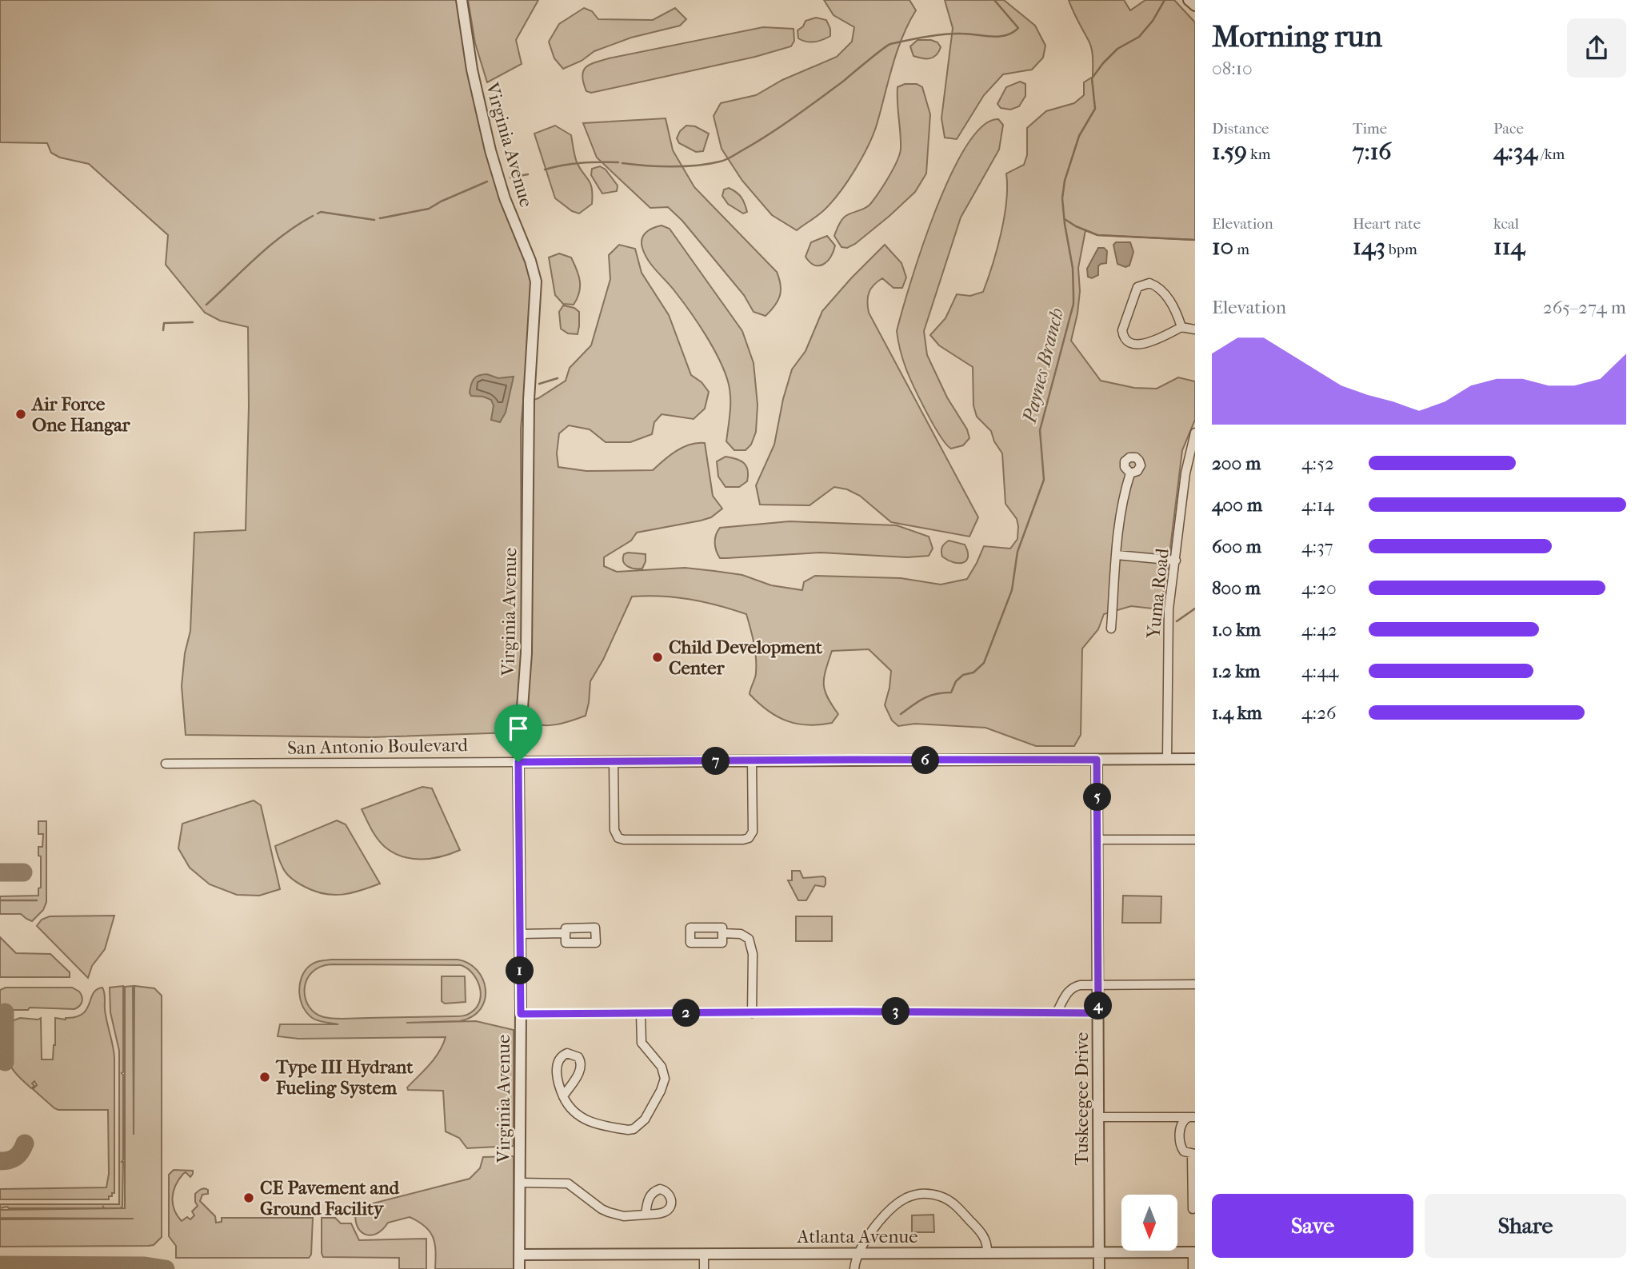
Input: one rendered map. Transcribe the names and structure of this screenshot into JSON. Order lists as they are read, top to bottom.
{
  "streets": {
    "street": [
      "Virginia Avenue",
      "Yuma Road",
      "San Antonio Boulevard",
      "Tuskeegee Drive",
      "Atlanta Avenue"
    ]
  },
  "crossings": [
    ["Virginia Avenue", "San Antonio Boulevard"],
    ["Virginia Avenue", "Atlanta Avenue"],
    ["Yuma Road", "San Antonio Boulevard"],
    ["San Antonio Boulevard", "Tuskeegee Drive"],
    ["Tuskeegee Drive", "Atlanta Avenue"]
  ],
  "water": ["Paynes Branch"],
  "places": [
    "Air Force One Hangar",
    "Child Development Center",
    "Type III Hydrant Fueling System",
    "CE Pavement and Ground Facility"
  ],
  "north": "bottom",
  "page": {
    "heading": ["Morning run", "08:10"],
    "stats": [
      ["Distance", "1.59 km"],
      ["Time", "7:16"],
      ["Pace", "4:34 /km"],
      ["Elevation", "10 m"],
      ["Heart rate", "143 bpm"],
      ["kcal", "114"]
    ],
    "chart": ["Elevation", "265–274 m"],
    "list": [
      {
        "name": "200 m",
        "note": "4:52"
      },
      {
        "name": "400 m",
        "note": "4:14"
      },
      {
        "name": "600 m",
        "note": "4:37"
      },
      {
        "name": "800 m",
        "note": "4:20"
      },
      {
        "name": "1.0 km",
        "note": "4:42"
      },
      {
        "name": "1.2 km",
        "note": "4:44"
      },
      {
        "name": "1.4 km",
        "note": "4:26"
      }
    ],
    "pins": [
      "6",
      "7",
      "5",
      "1",
      "4",
      "3",
      "2"
    ],
    "buttons": ["Save", "Share"]
  }
}
